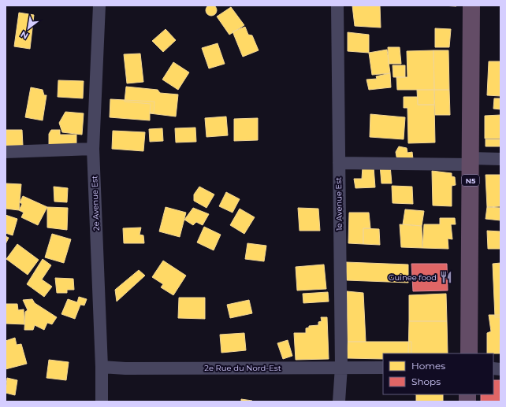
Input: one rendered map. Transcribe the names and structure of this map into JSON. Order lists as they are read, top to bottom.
{
  "streets": {
    "highway": ["N5"],
    "street": ["2e Avenue Est", "1e Avenue Est", "2e Rue du Nord-Est"]
  },
  "crossings": [
    ["2e Avenue Est", "2e Rue du Nord-Est"],
    ["1e Avenue Est", "2e Rue du Nord-Est"]
  ],
  "places": {
    "restaurant": ["Guinee food"]
  },
  "legend": ["Homes", "Shops"],
  "north": "bottom left"
}
